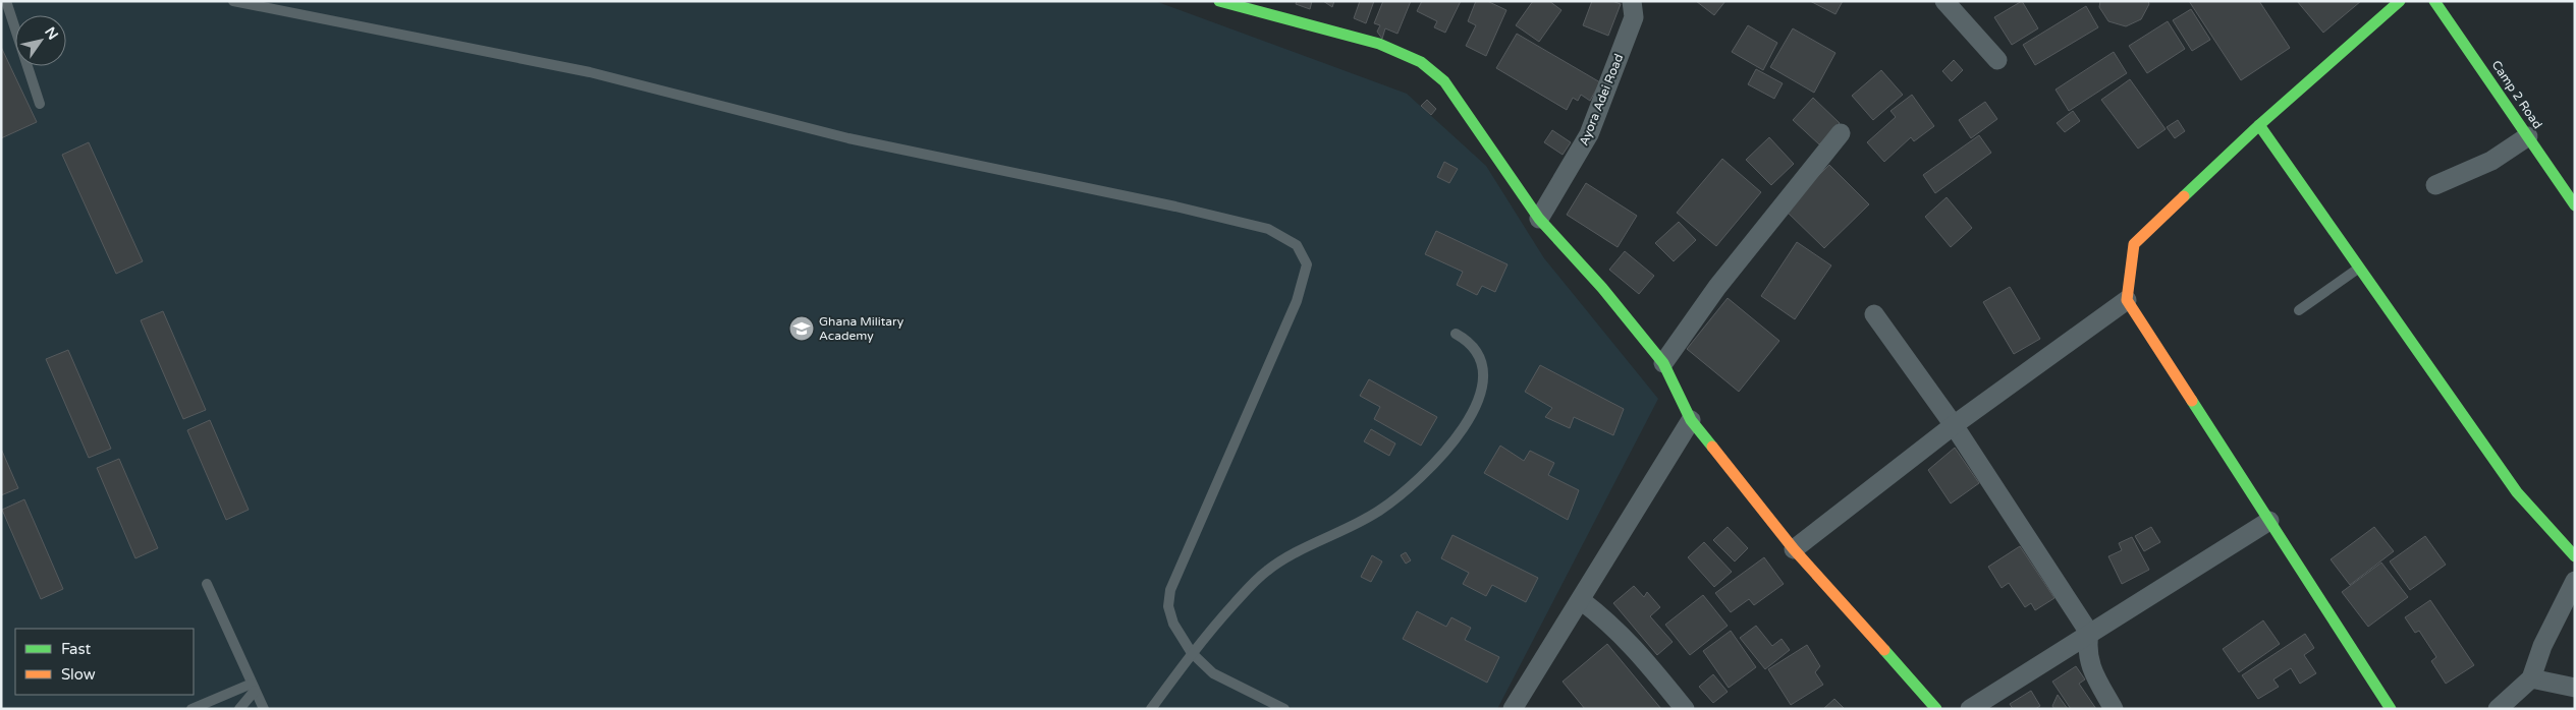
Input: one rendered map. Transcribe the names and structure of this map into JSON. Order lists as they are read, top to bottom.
{
  "streets": {
    "street": ["Camp 2 Road", "Ayora Adei Road"]
  },
  "places": {
    "school or university": ["Ghana Military Academy"]
  },
  "legend": ["Fast", "Slow"],
  "north": "top right"
}
